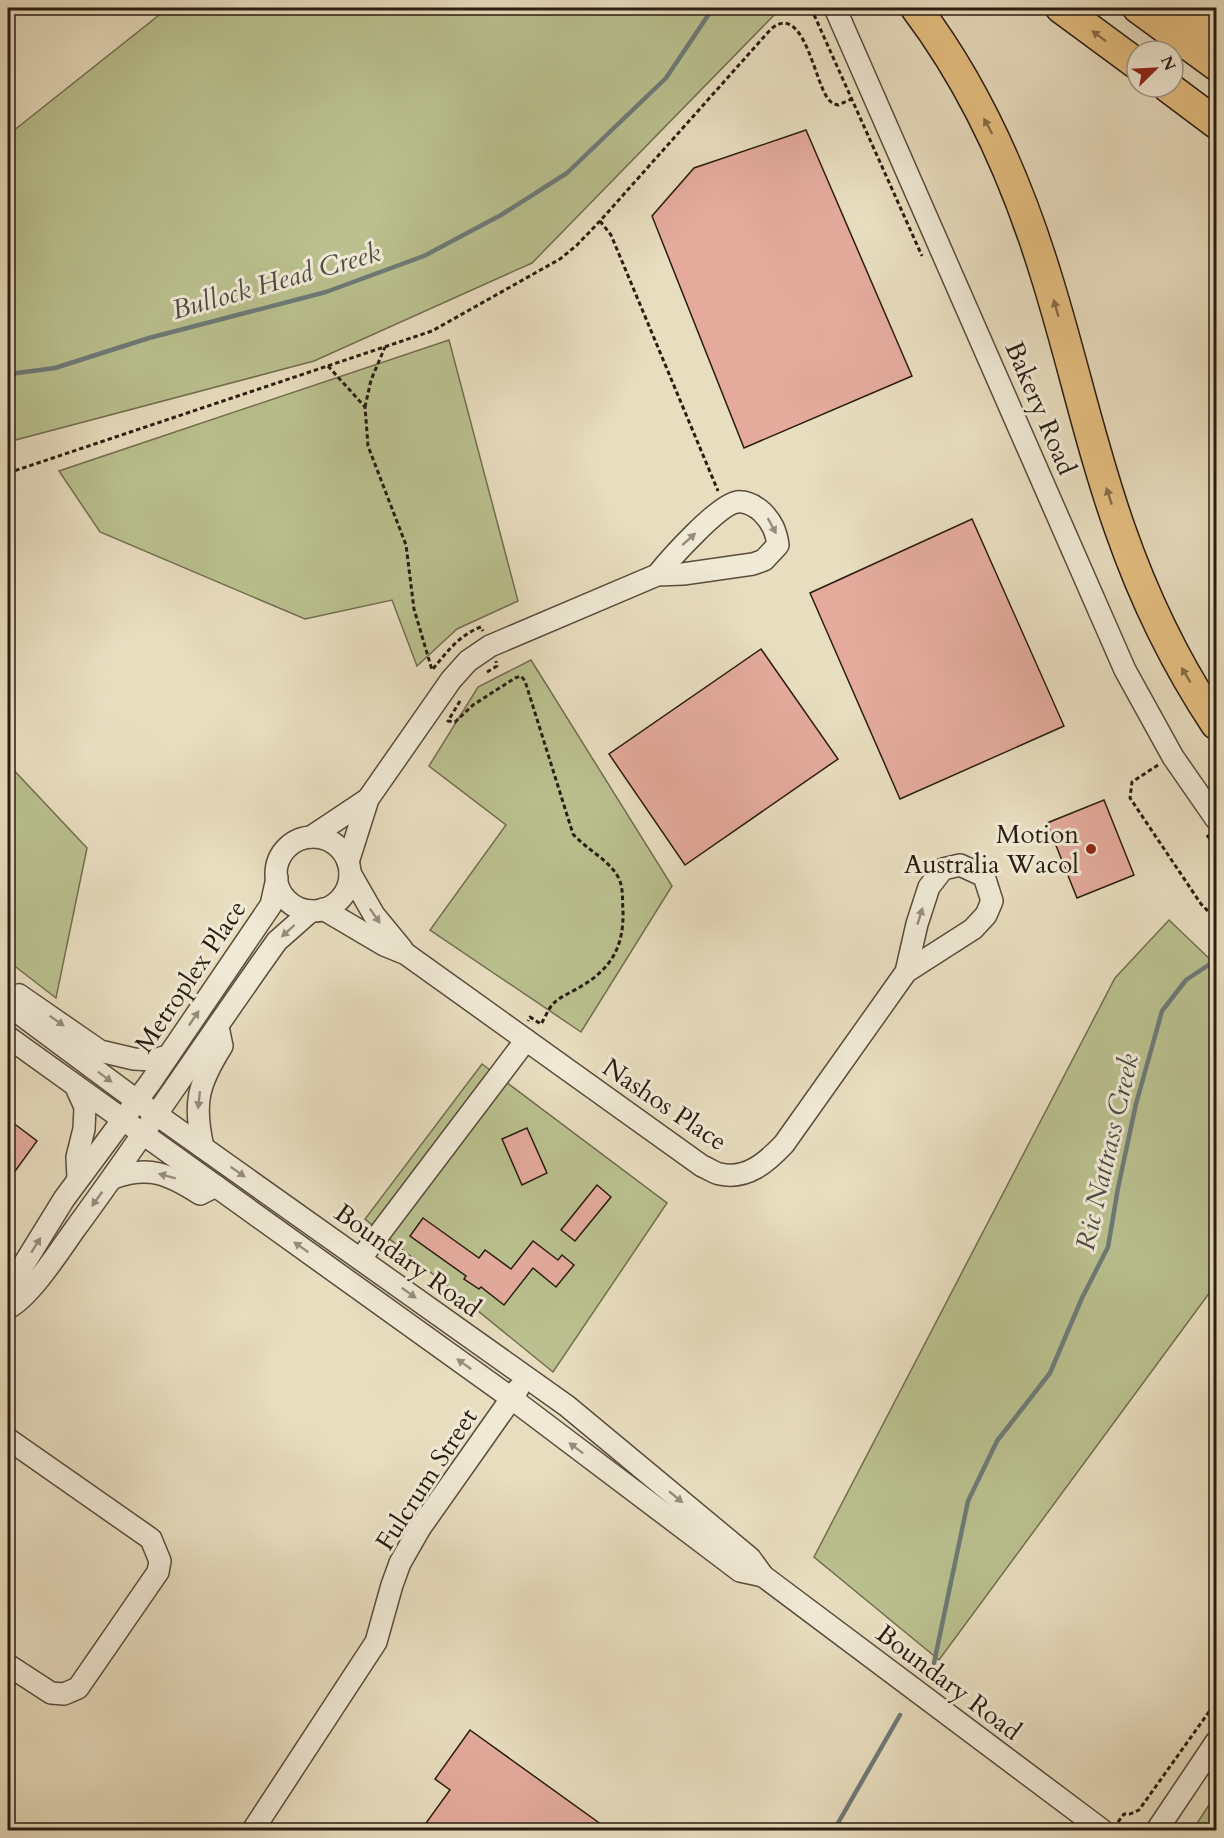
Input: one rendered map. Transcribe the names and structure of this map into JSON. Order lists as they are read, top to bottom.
{
  "streets": {
    "street": [
      "Bakery Road",
      "Metroplex Place",
      "Nashos Place",
      "Boundary Road",
      "Fulcrum Street"
    ]
  },
  "crossings": [
    ["Metroplex Place", "Nashos Place"],
    ["Metroplex Place", "Boundary Road"],
    ["Boundary Road", "Fulcrum Street"]
  ],
  "water": ["Bullock Head Creek", "Ric Nattrass Creek"],
  "places": ["Motion Australia Wacol"],
  "north": "top right"
}
